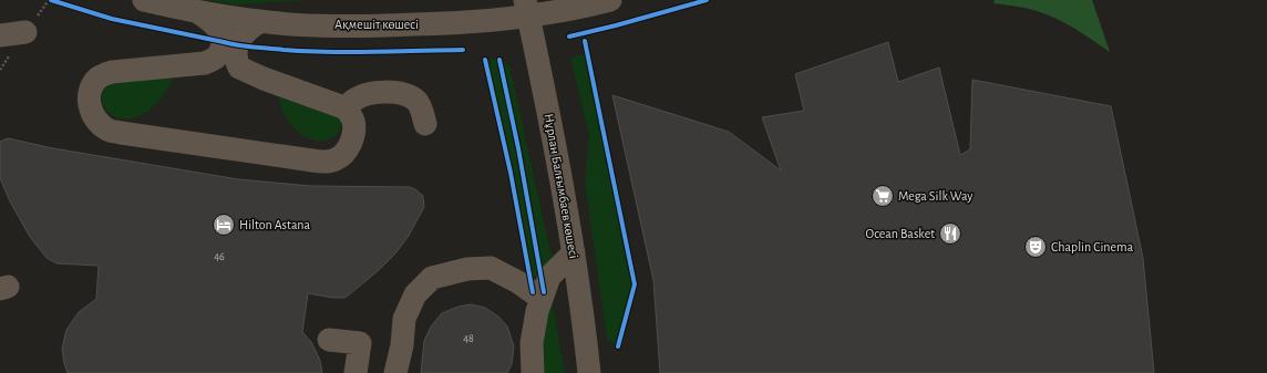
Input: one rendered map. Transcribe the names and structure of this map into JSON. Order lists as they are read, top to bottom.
{
  "streets": {
    "street": ["Ақмешіт көшесі", "Нұрлан Балғымбаев көшесі"]
  },
  "crossings": [
    ["Ақмешіт көшесі", "Нұрлан Балғымбаев көшесі"]
  ],
  "places": {
    "supermarket": ["Mega Silk Way"],
    "hotel": ["Hilton Astana"],
    "restaurant": ["Ocean Basket"],
    "theatre": ["Chaplin Cinema"]
  },
  "house_numbers": ["46", "48"]
}
